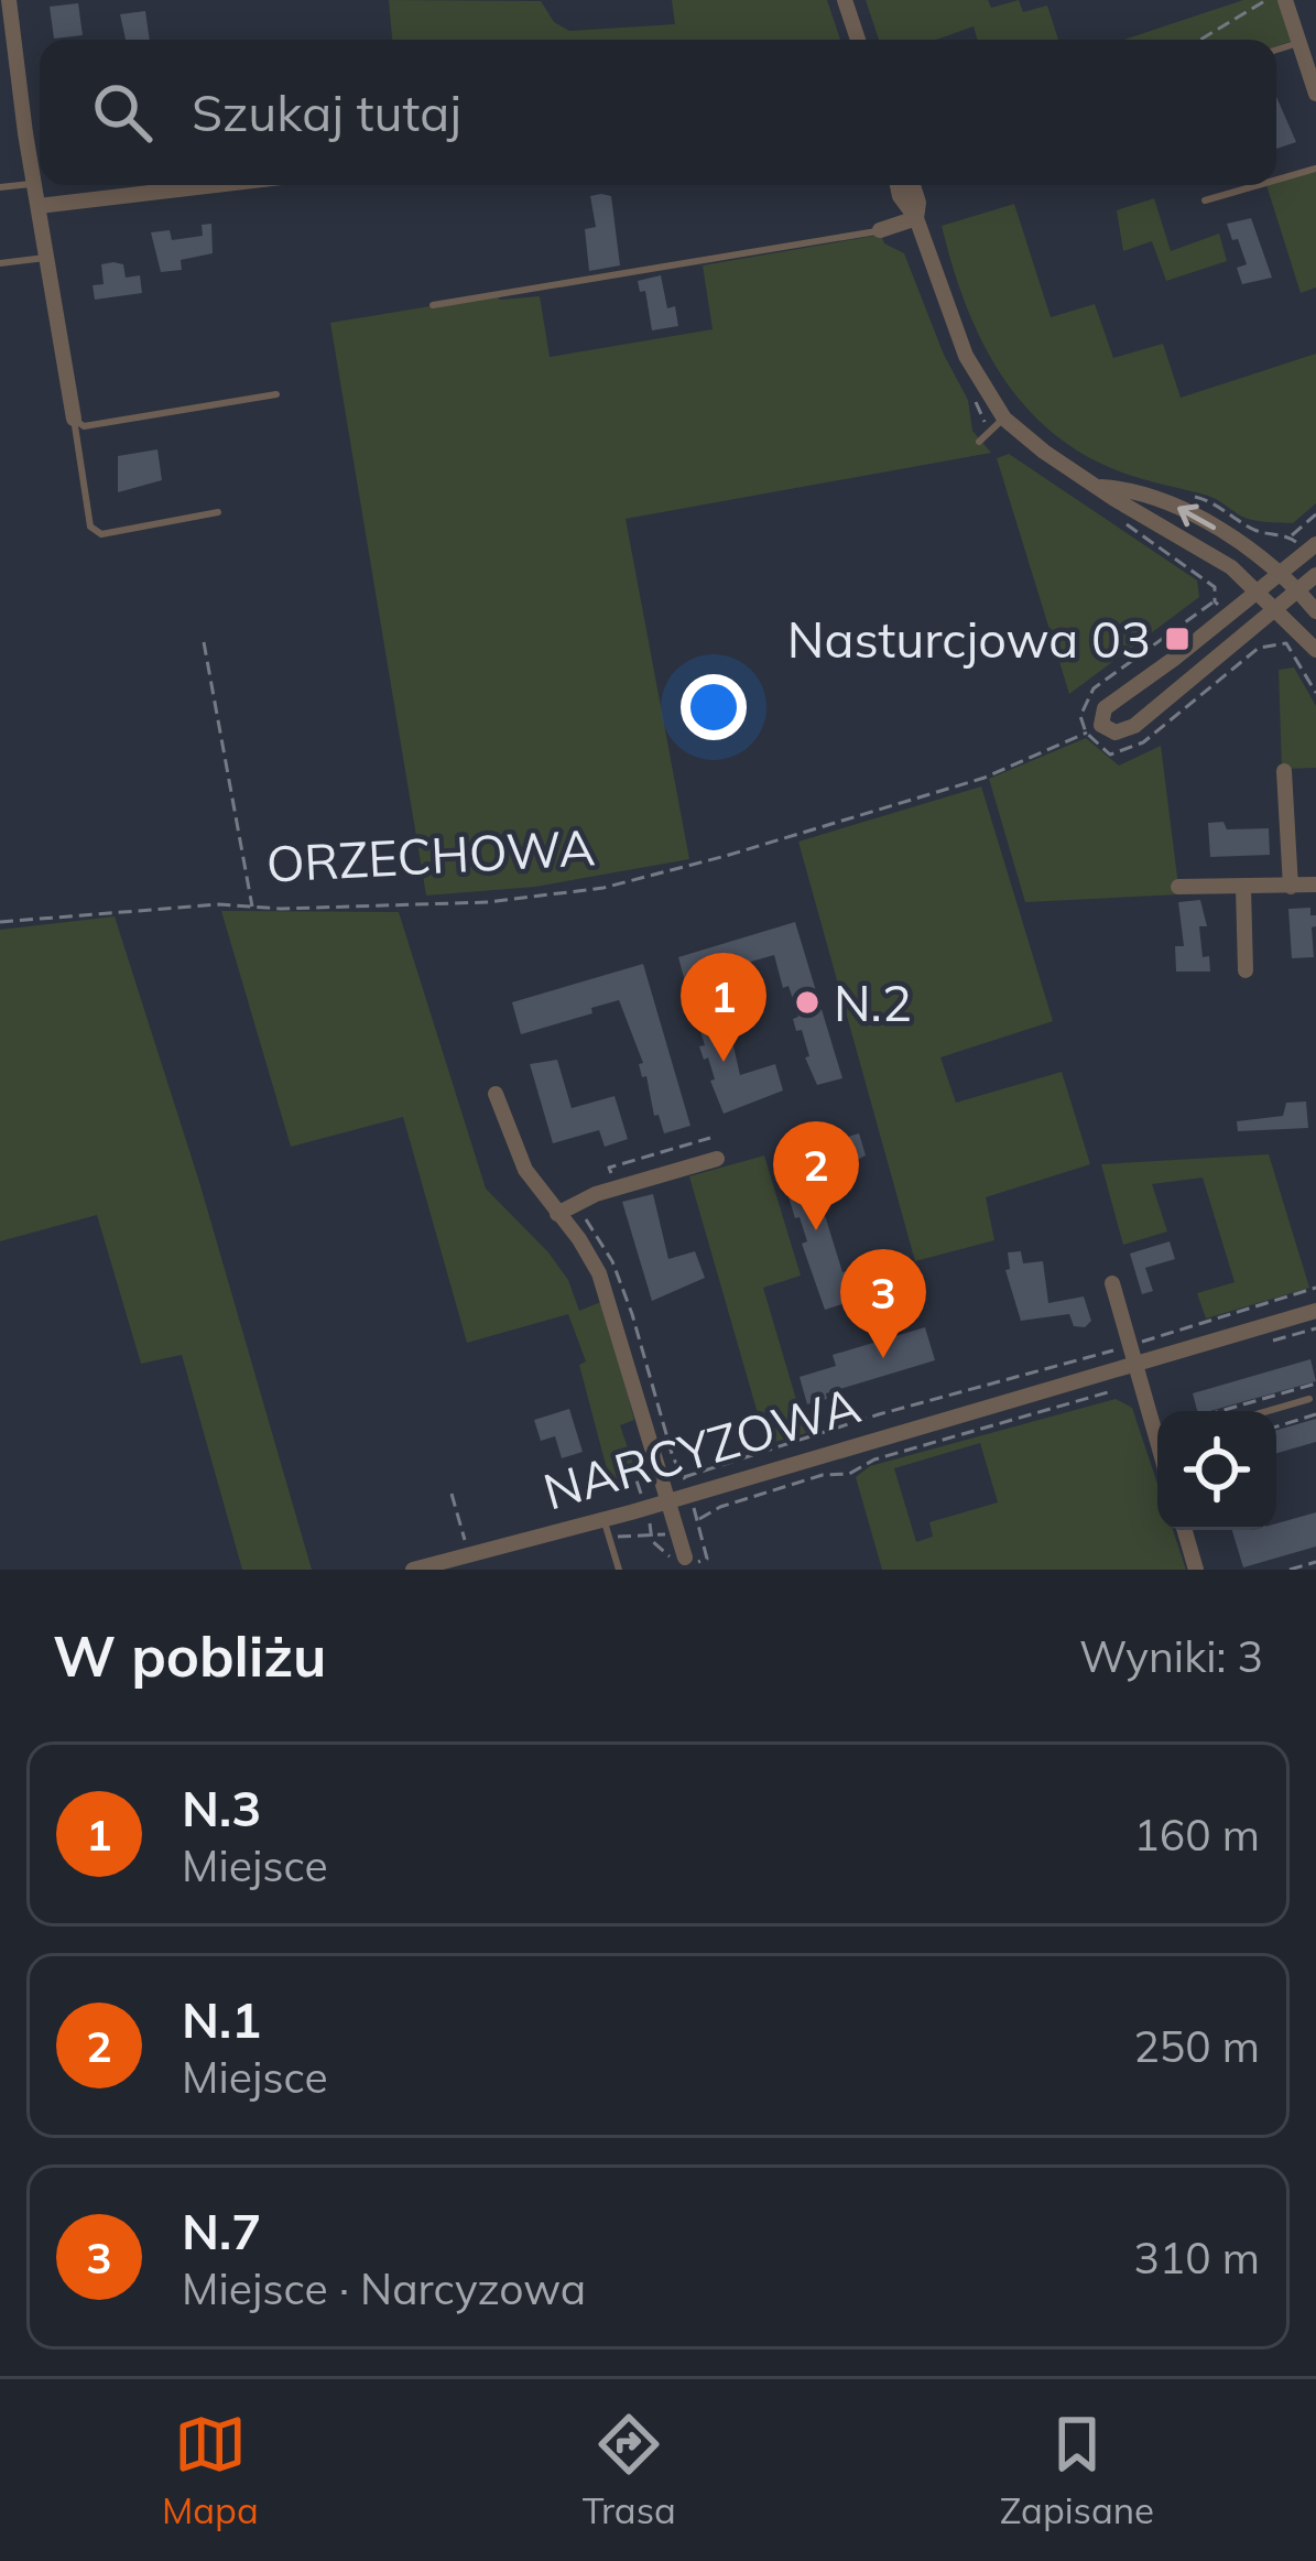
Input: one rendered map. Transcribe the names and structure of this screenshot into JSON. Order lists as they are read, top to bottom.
{
  "streets": {
    "street": ["NARCYZOWA"],
    "path": ["ORZECHOWA"]
  },
  "places": {
    "transit": ["Nasturcjowa 03"],
    "other": ["N.2"]
  },
  "page": {
    "search": "Szukaj tutaj",
    "pins": ["1", "2", "3"],
    "heading": ["W pobliżu", "Wyniki: 3"],
    "list": [
      {
        "mark": "1",
        "name": "N.3",
        "note": "Miejsce",
        "value": "160 m"
      },
      {
        "mark": "2",
        "name": "N.1",
        "note": "Miejsce",
        "value": "250 m"
      },
      {
        "mark": "3",
        "name": "N.7",
        "note": "Miejsce · Narcyzowa",
        "value": "310 m"
      }
    ],
    "nav": ["Mapa", "Trasa", "Zapisane"]
  }
}
